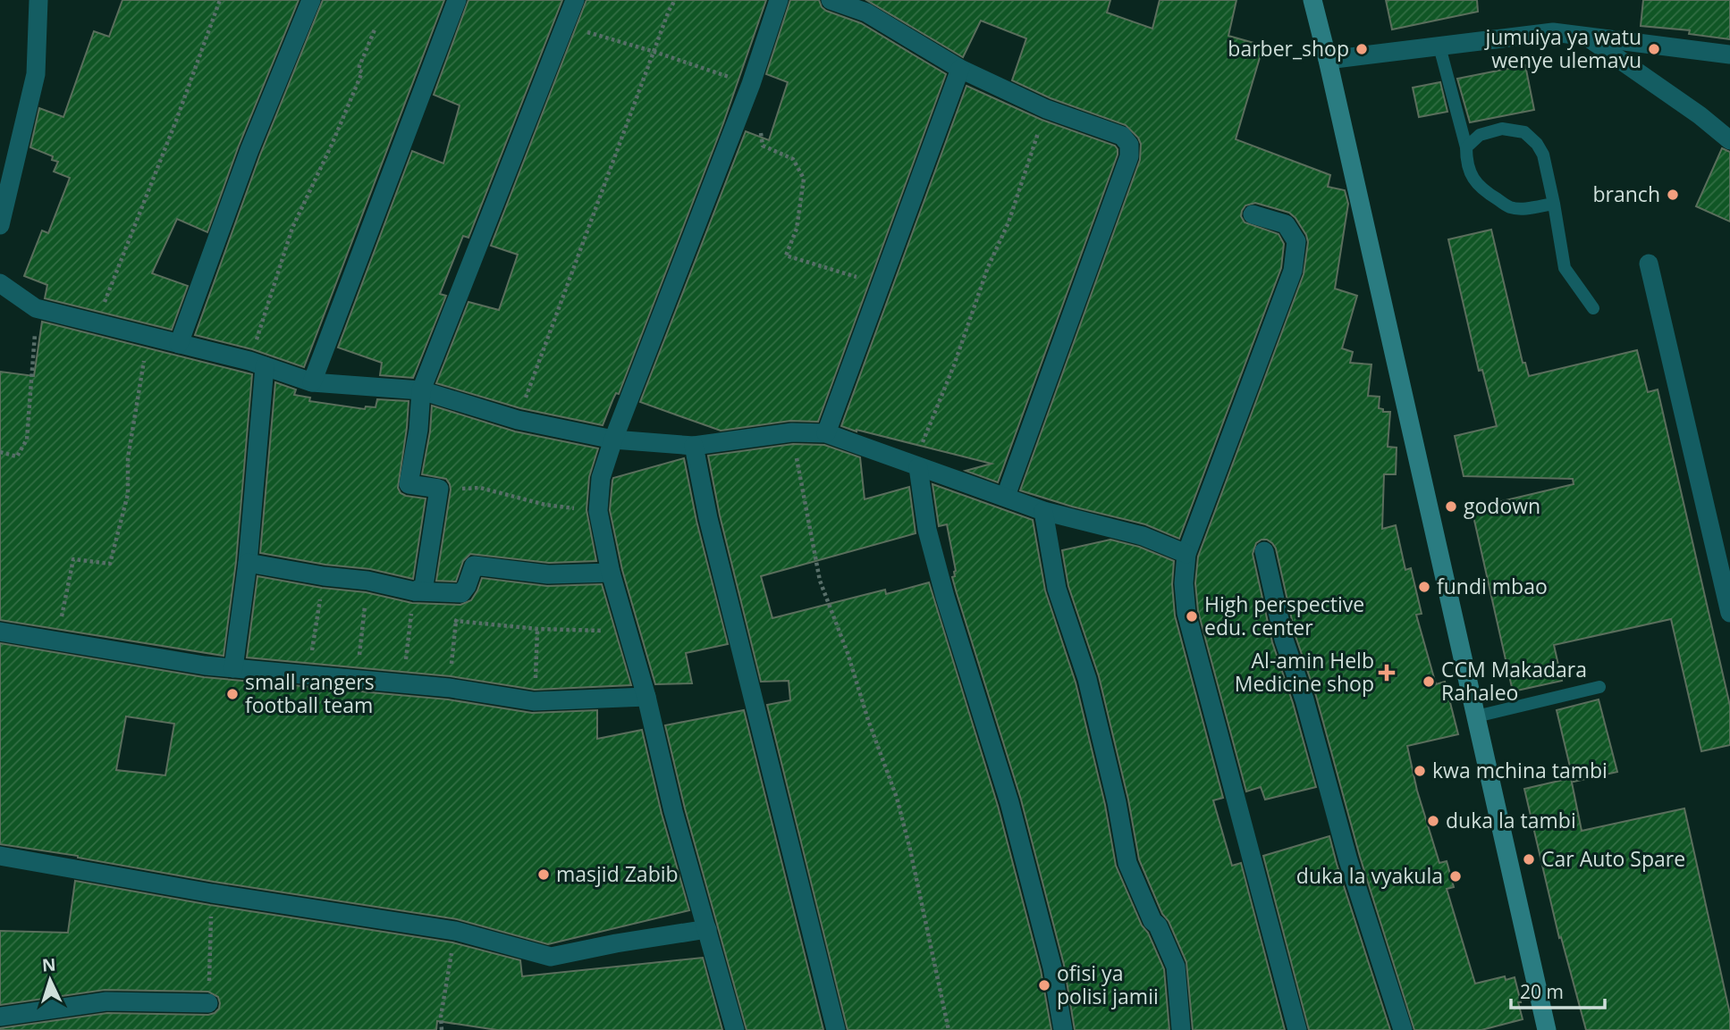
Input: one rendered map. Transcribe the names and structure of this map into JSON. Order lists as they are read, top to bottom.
{
  "places": {
    "other": [
      "barber_shop",
      "jumuiya ya watu wenye ulemavu",
      "branch",
      "godown",
      "fundi mbao",
      "High perspective edu. center",
      "CCM Makadara Rahaleo",
      "small rangers football team",
      "kwa mchina tambi",
      "duka la tambi",
      "Car Auto Spare",
      "masjid Zabib",
      "duka la vyakula",
      "ofisi ya polisi jamii"
    ],
    "health": ["Al-amin Helb Medicine shop"]
  },
  "scale_bar": "20 m",
  "north": "top"
}
